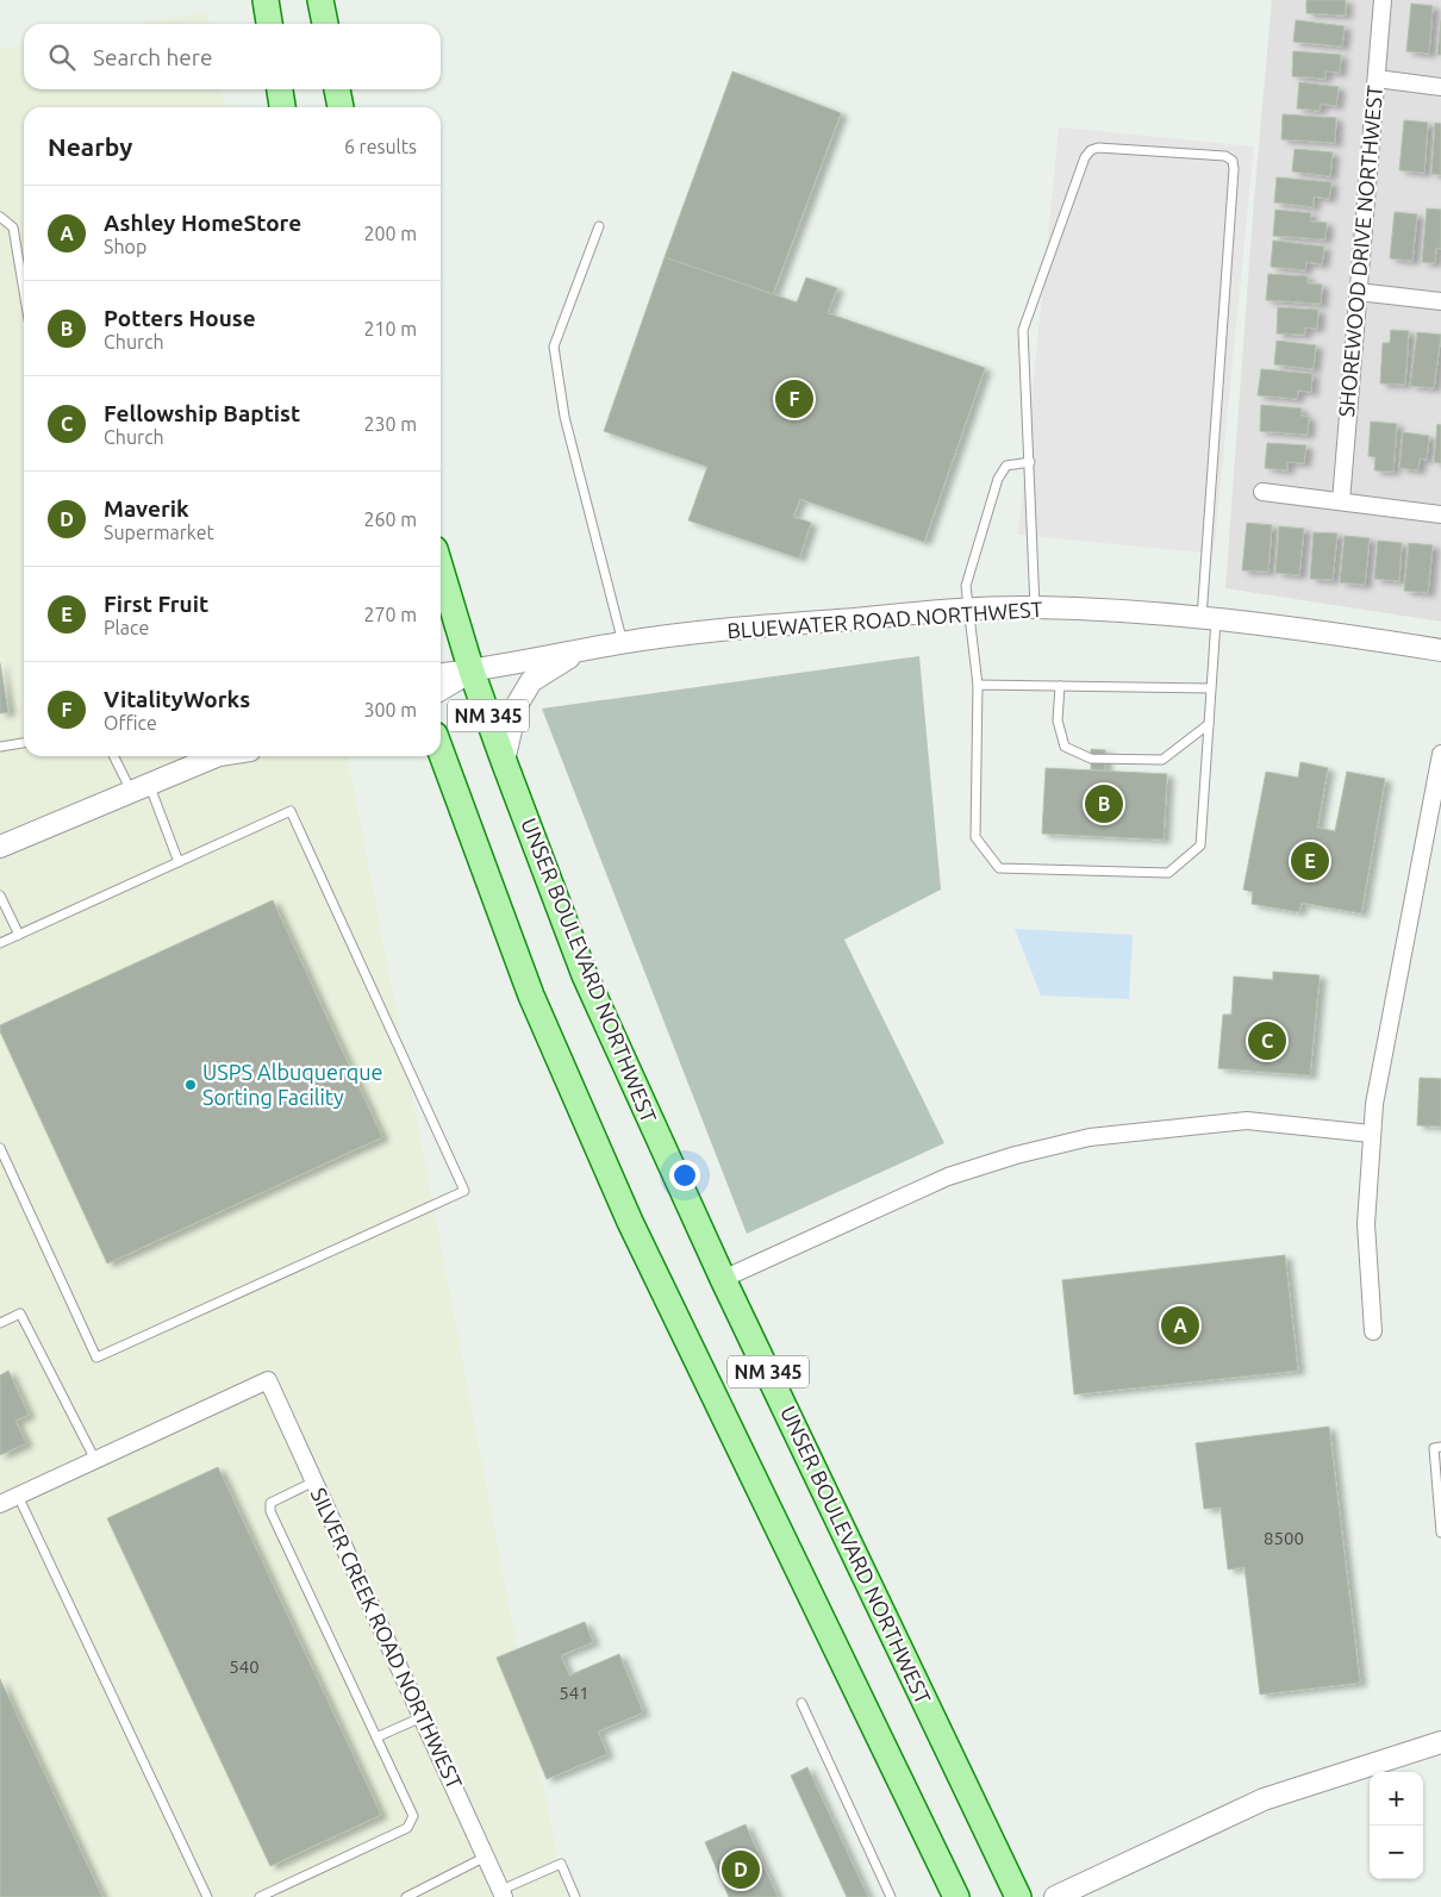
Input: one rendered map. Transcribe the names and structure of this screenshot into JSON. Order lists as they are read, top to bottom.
{
  "streets": {
    "main road": ["NM 345", "UNSER BOULEVARD NORTHWEST"],
    "street": ["SHOREWOOD DRIVE NORTHWEST", "BLUEWATER ROAD NORTHWEST", "SILVER CREEK ROAD NORTHWEST"]
  },
  "crossings": [
    ["BLUEWATER ROAD NORTHWEST", "UNSER BOULEVARD NORTHWEST"]
  ],
  "places": ["USPS Albuquerque Sorting Facility"],
  "house_numbers": ["8500", "540", "541"],
  "page": {
    "search": "Search here",
    "heading": ["Nearby", "6 results"],
    "list": [
      {
        "mark": "A",
        "name": "Ashley HomeStore",
        "note": "Shop",
        "value": "200 m"
      },
      {
        "mark": "B",
        "name": "Potters House",
        "note": "Church",
        "value": "210 m"
      },
      {
        "mark": "C",
        "name": "Fellowship Baptist",
        "note": "Church",
        "value": "230 m"
      },
      {
        "mark": "D",
        "name": "Maverik",
        "note": "Supermarket",
        "value": "260 m"
      },
      {
        "mark": "E",
        "name": "First Fruit",
        "note": "Place",
        "value": "270 m"
      },
      {
        "mark": "F",
        "name": "VitalityWorks",
        "note": "Office",
        "value": "300 m"
      }
    ],
    "pins": [
      "F",
      "B",
      "E",
      "C",
      "A",
      "D"
    ],
    "map_buttons": ["+", "−"]
  }
}
